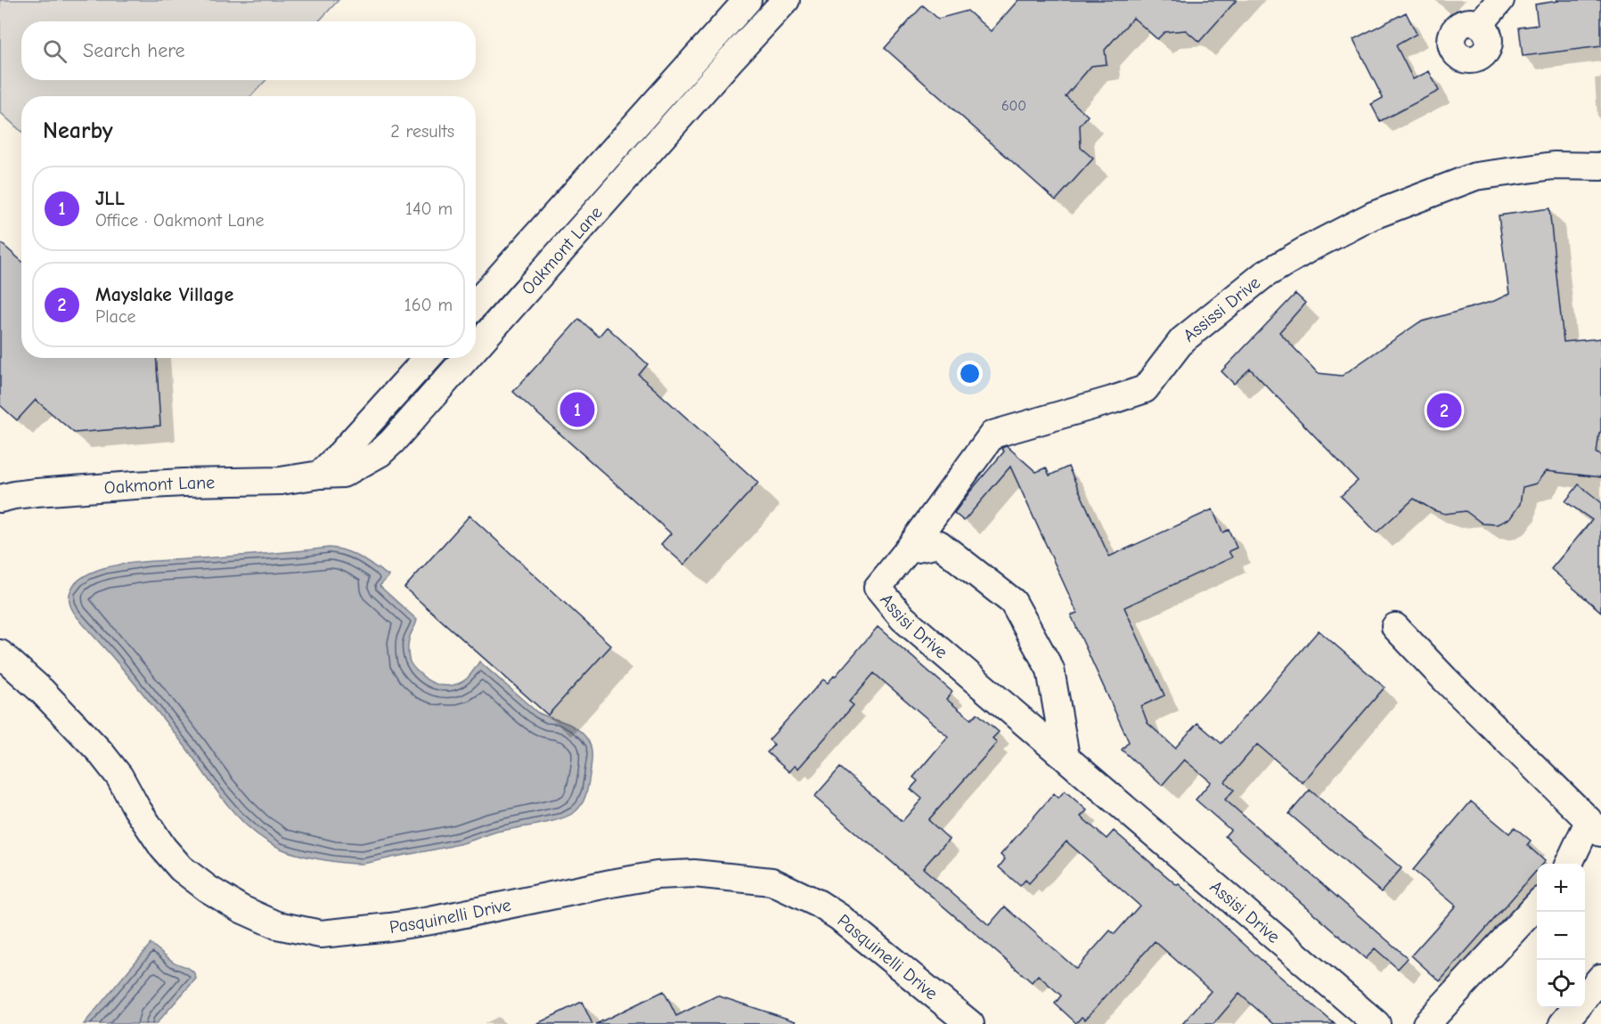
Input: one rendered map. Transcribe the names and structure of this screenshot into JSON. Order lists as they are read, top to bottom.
{
  "streets": {
    "street": [
      "Oakmont Lane",
      "Assissi Drive",
      "Assisi Drive",
      "Pasquinelli Drive"
    ]
  },
  "crossings": [
    ["Assissi Drive", "Assisi Drive"]
  ],
  "house_numbers": ["600"],
  "page": {
    "search": "Search here",
    "heading": ["Nearby", "2 results"],
    "list": [
      {
        "mark": "1",
        "name": "JLL",
        "note": "Office · Oakmont Lane",
        "value": "140 m"
      },
      {
        "mark": "2",
        "name": "Mayslake Village",
        "note": "Place",
        "value": "160 m"
      }
    ],
    "pins": ["1", "2"],
    "map_buttons": ["+", "−"]
  }
}
